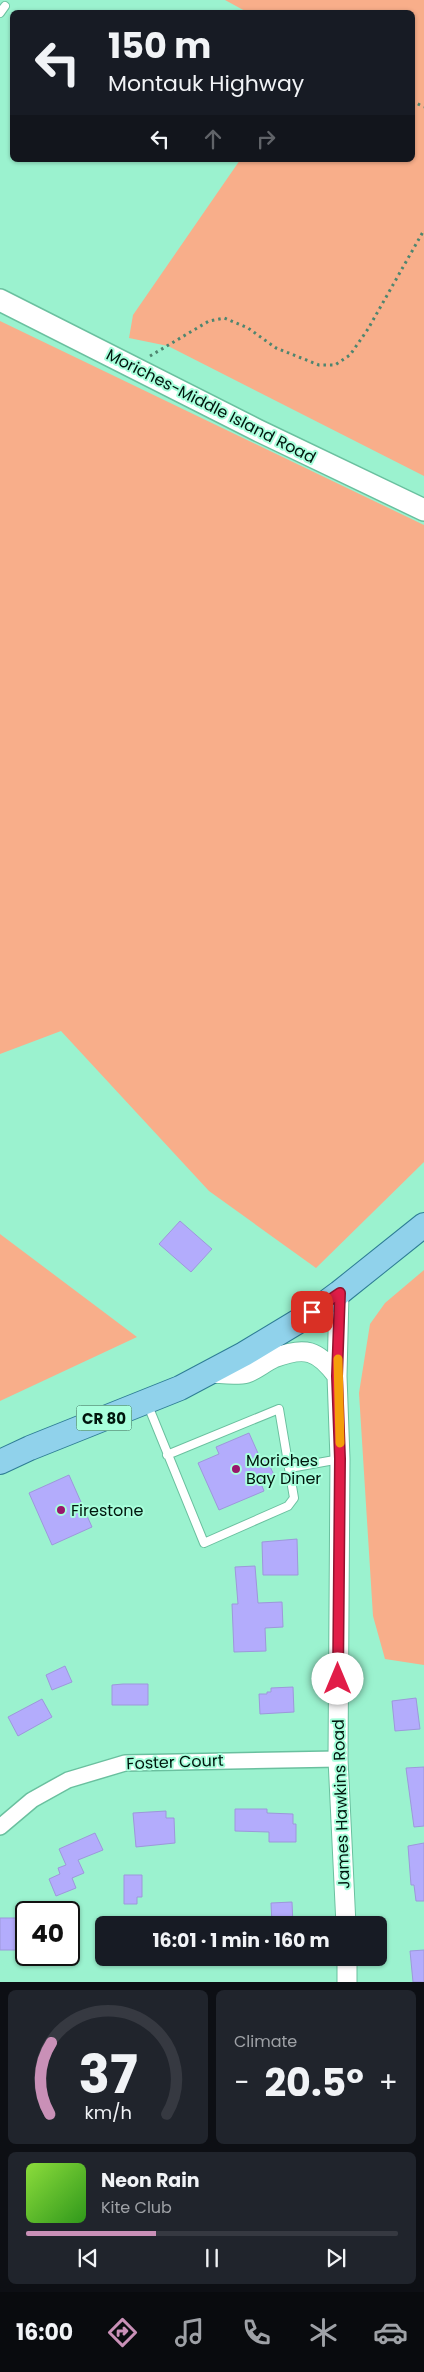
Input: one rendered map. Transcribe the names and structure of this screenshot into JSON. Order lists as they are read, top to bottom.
{
  "streets": {
    "main road": ["Moriches-Middle Island Road", "CR 80"],
    "street": ["Foster Court", "James Hawkins Road"]
  },
  "crossings": [
    ["CR 80", "James Hawkins Road"],
    ["Foster Court", "James Hawkins Road"]
  ],
  "places": ["Moriches Bay Diner", "Firestone"],
  "page": {
    "turn": ["150 m", "Montauk Highway"],
    "limit": "40",
    "trip": "16:01 · 1 min · 160 m",
    "tile": "Climate",
    "heat": ["−", "20.5°", "+"],
    "song": ["Neon Rain", "Kite Club"],
    "tabs": "16:00",
    "gauge": ["37", "km/h"]
  }
}
